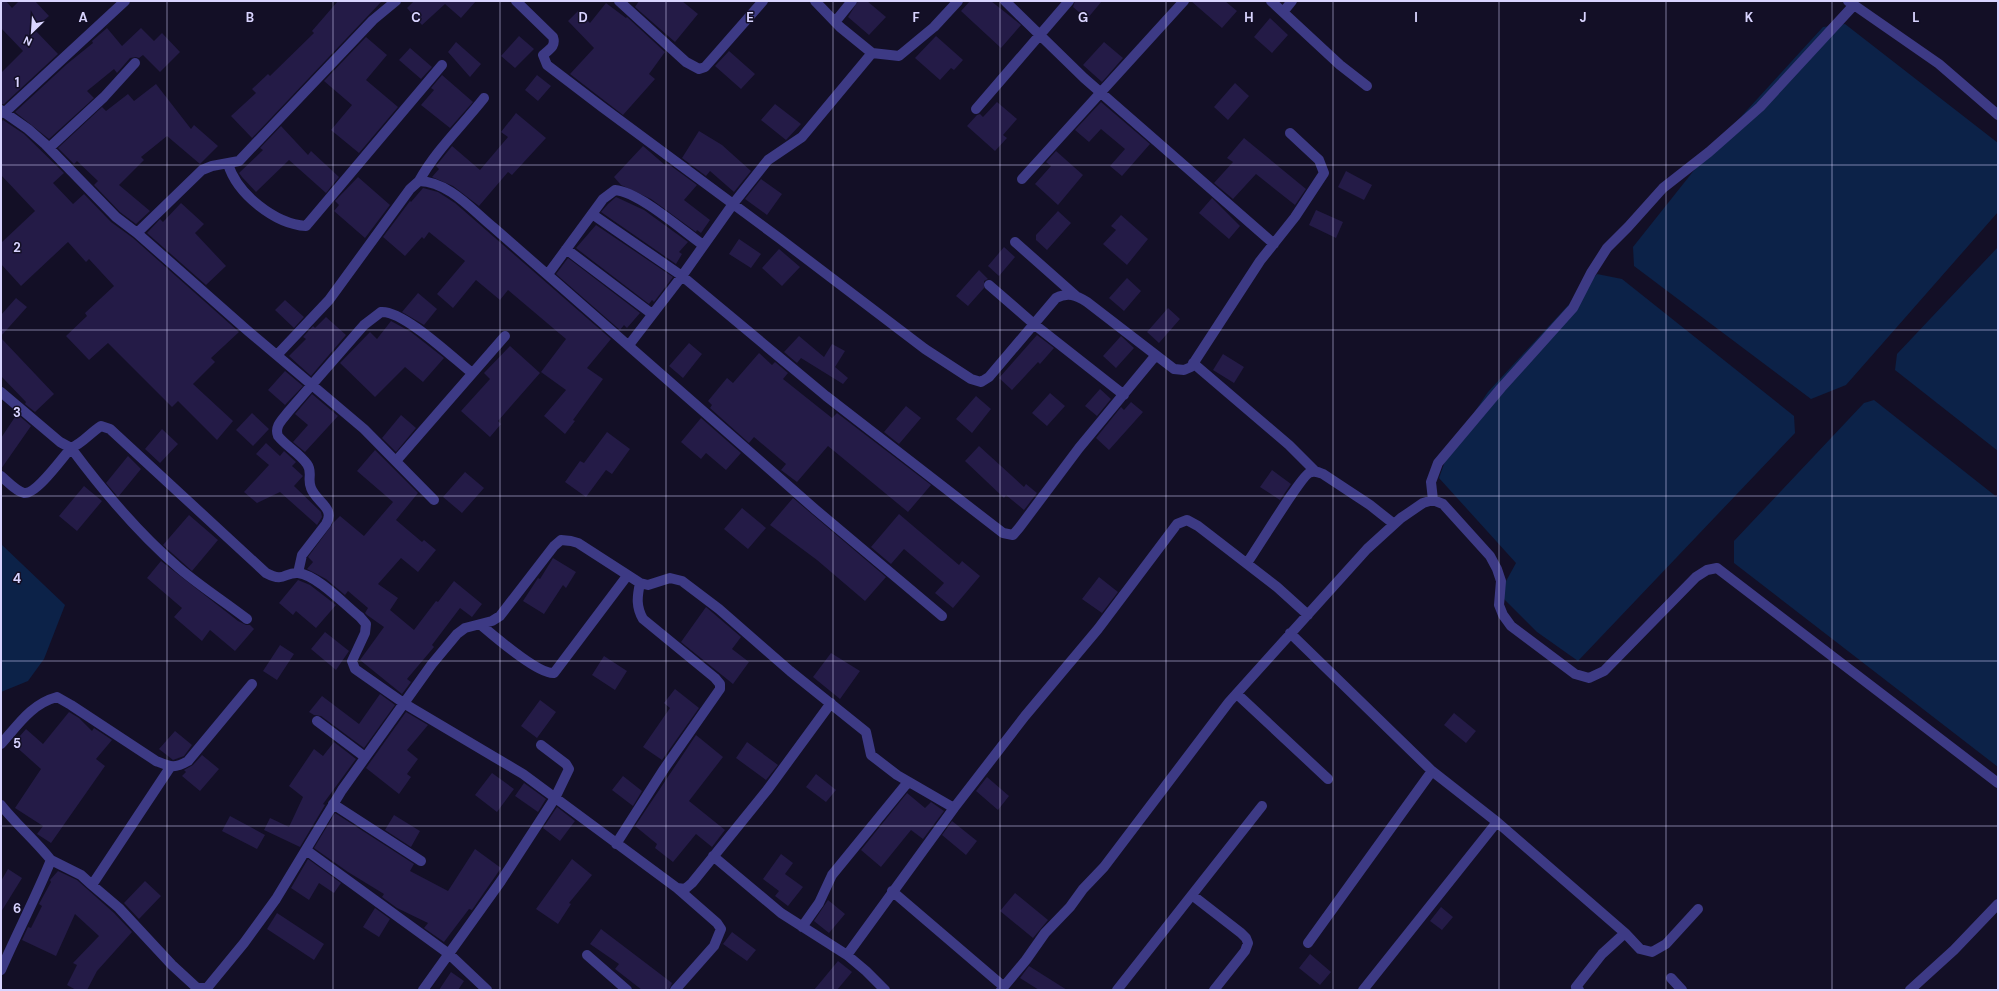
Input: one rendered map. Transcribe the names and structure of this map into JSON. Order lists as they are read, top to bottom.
{
  "north": "bottom left",
  "grid": {
    "columns": [
      "A",
      "B",
      "C",
      "D",
      "E",
      "F",
      "G",
      "H",
      "I",
      "J",
      "K",
      "L"
    ],
    "rows": [
      "1",
      "2",
      "3",
      "4",
      "5",
      "6"
    ]
  }
}
